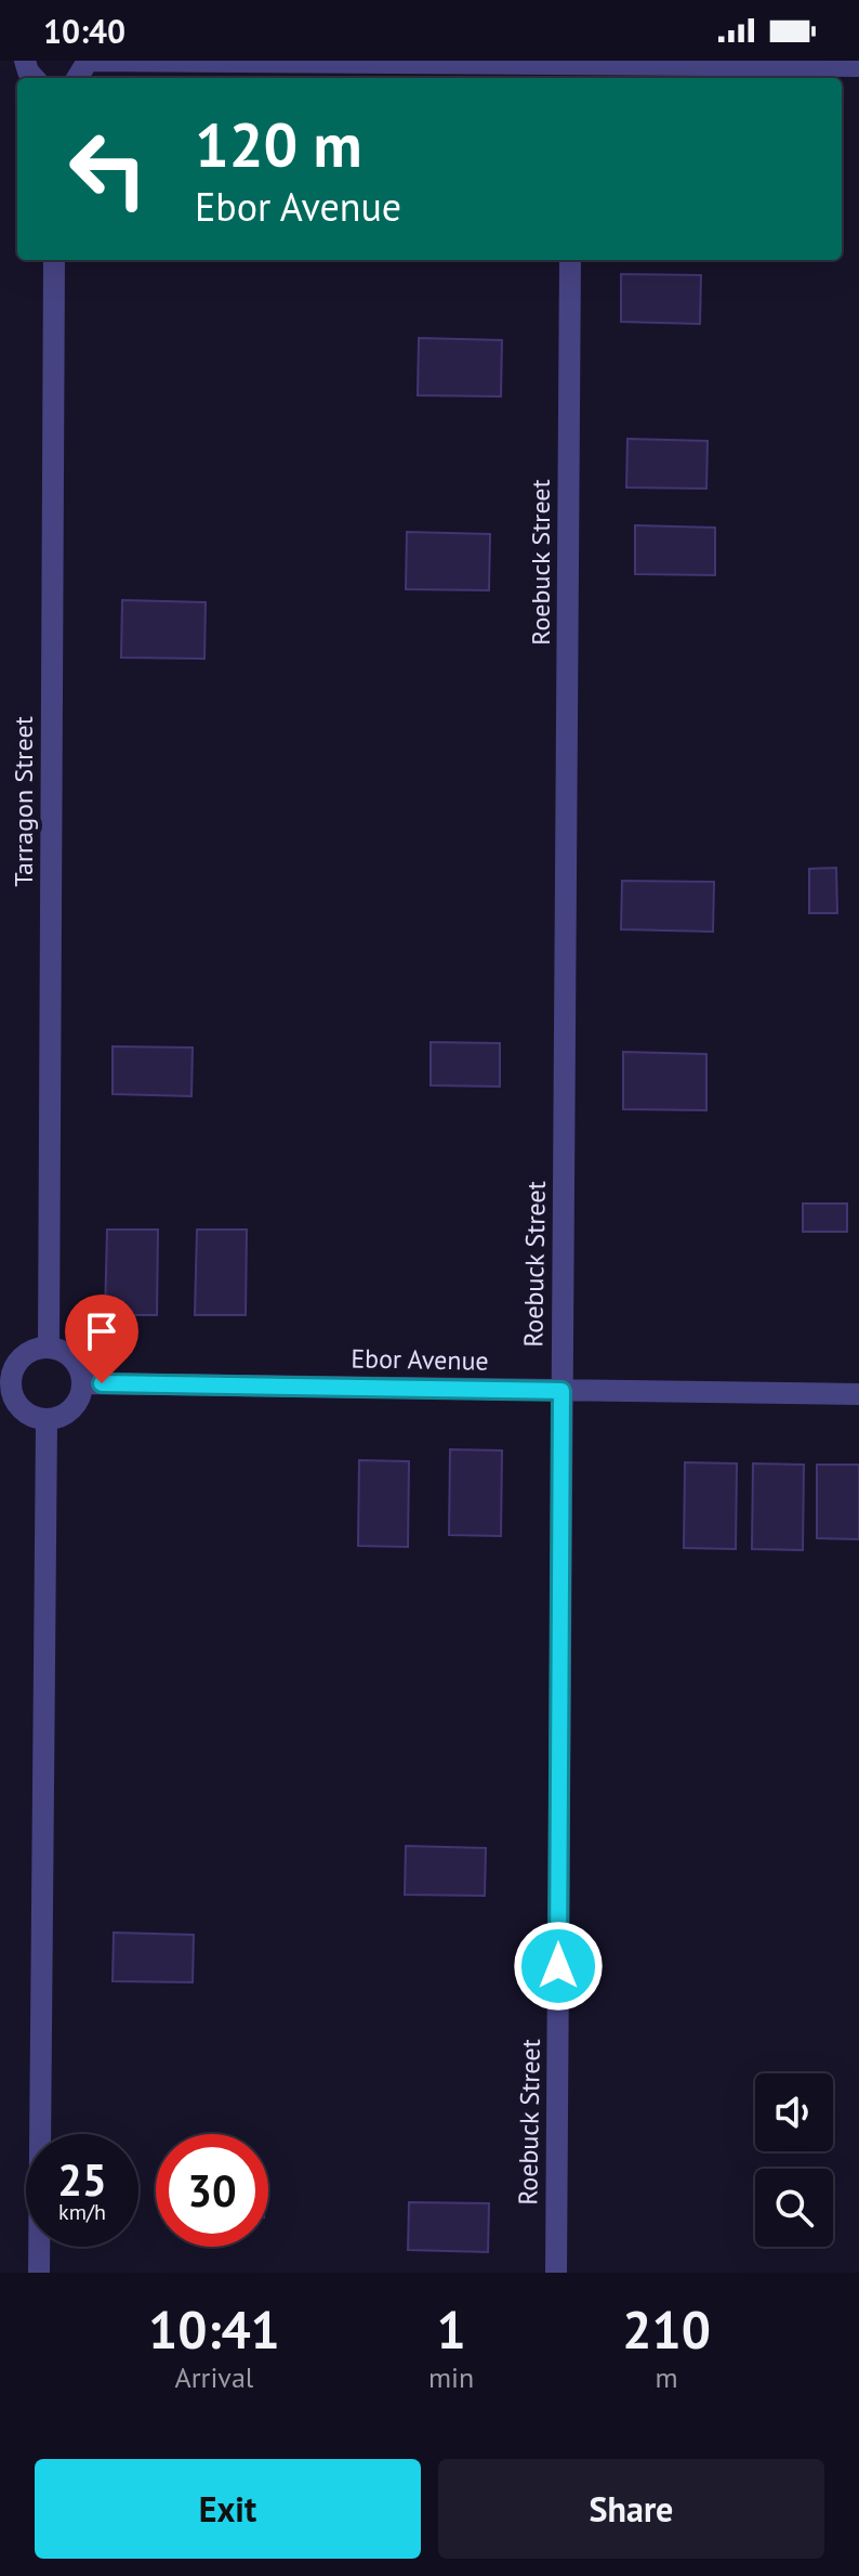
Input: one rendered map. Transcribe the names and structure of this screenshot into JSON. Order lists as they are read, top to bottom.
{
  "streets": {
    "street": ["Roebuck Street", "Tarragon Street", "Ebor Avenue"]
  },
  "crossings": [
    ["Roebuck Street", "Ebor Avenue"],
    ["Tarragon Street", "Ebor Avenue"]
  ],
  "page": {
    "status": "10:40",
    "turn": ["120 m", "Ebor Avenue"],
    "speed": "25 km/h",
    "limit": "30",
    "eta": [
      "10:41",
      "Arrival",
      "1",
      "min",
      "210",
      "m"
    ],
    "buttons": ["Exit", "Share"]
  }
}
